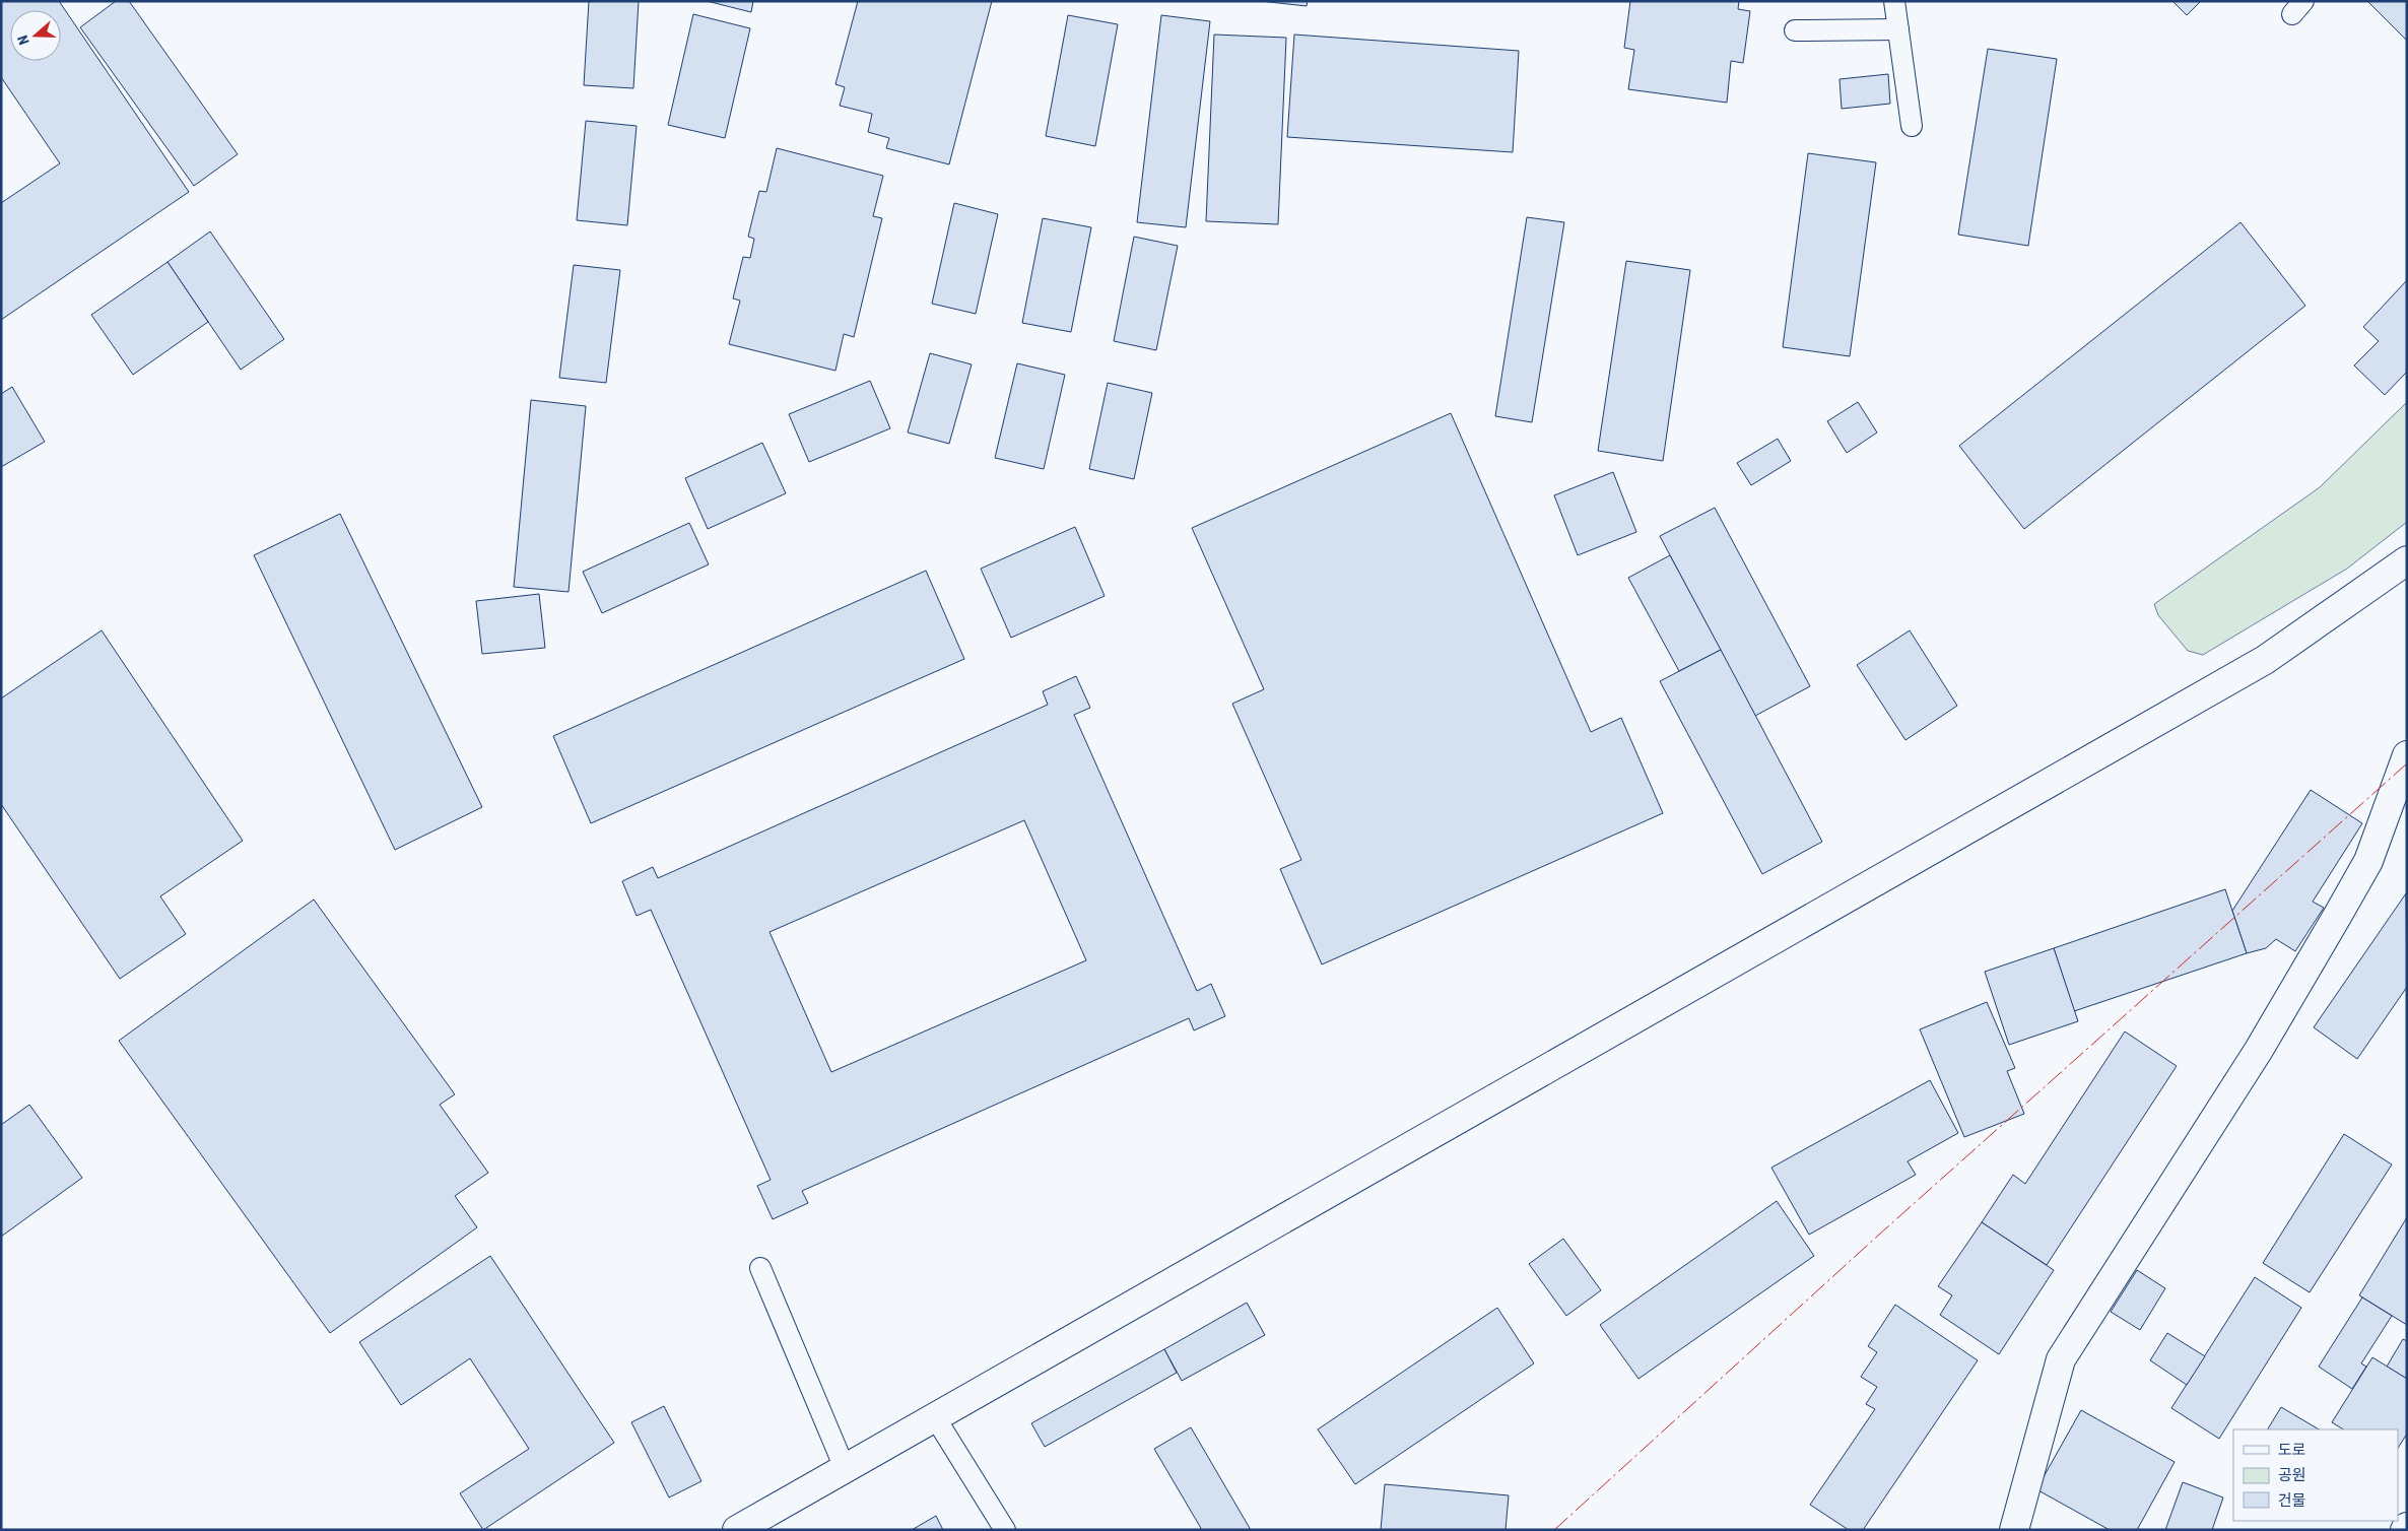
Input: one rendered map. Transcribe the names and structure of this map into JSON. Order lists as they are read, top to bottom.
{
  "legend": ["도로", "공원", "건물"],
  "north": "left"
}
